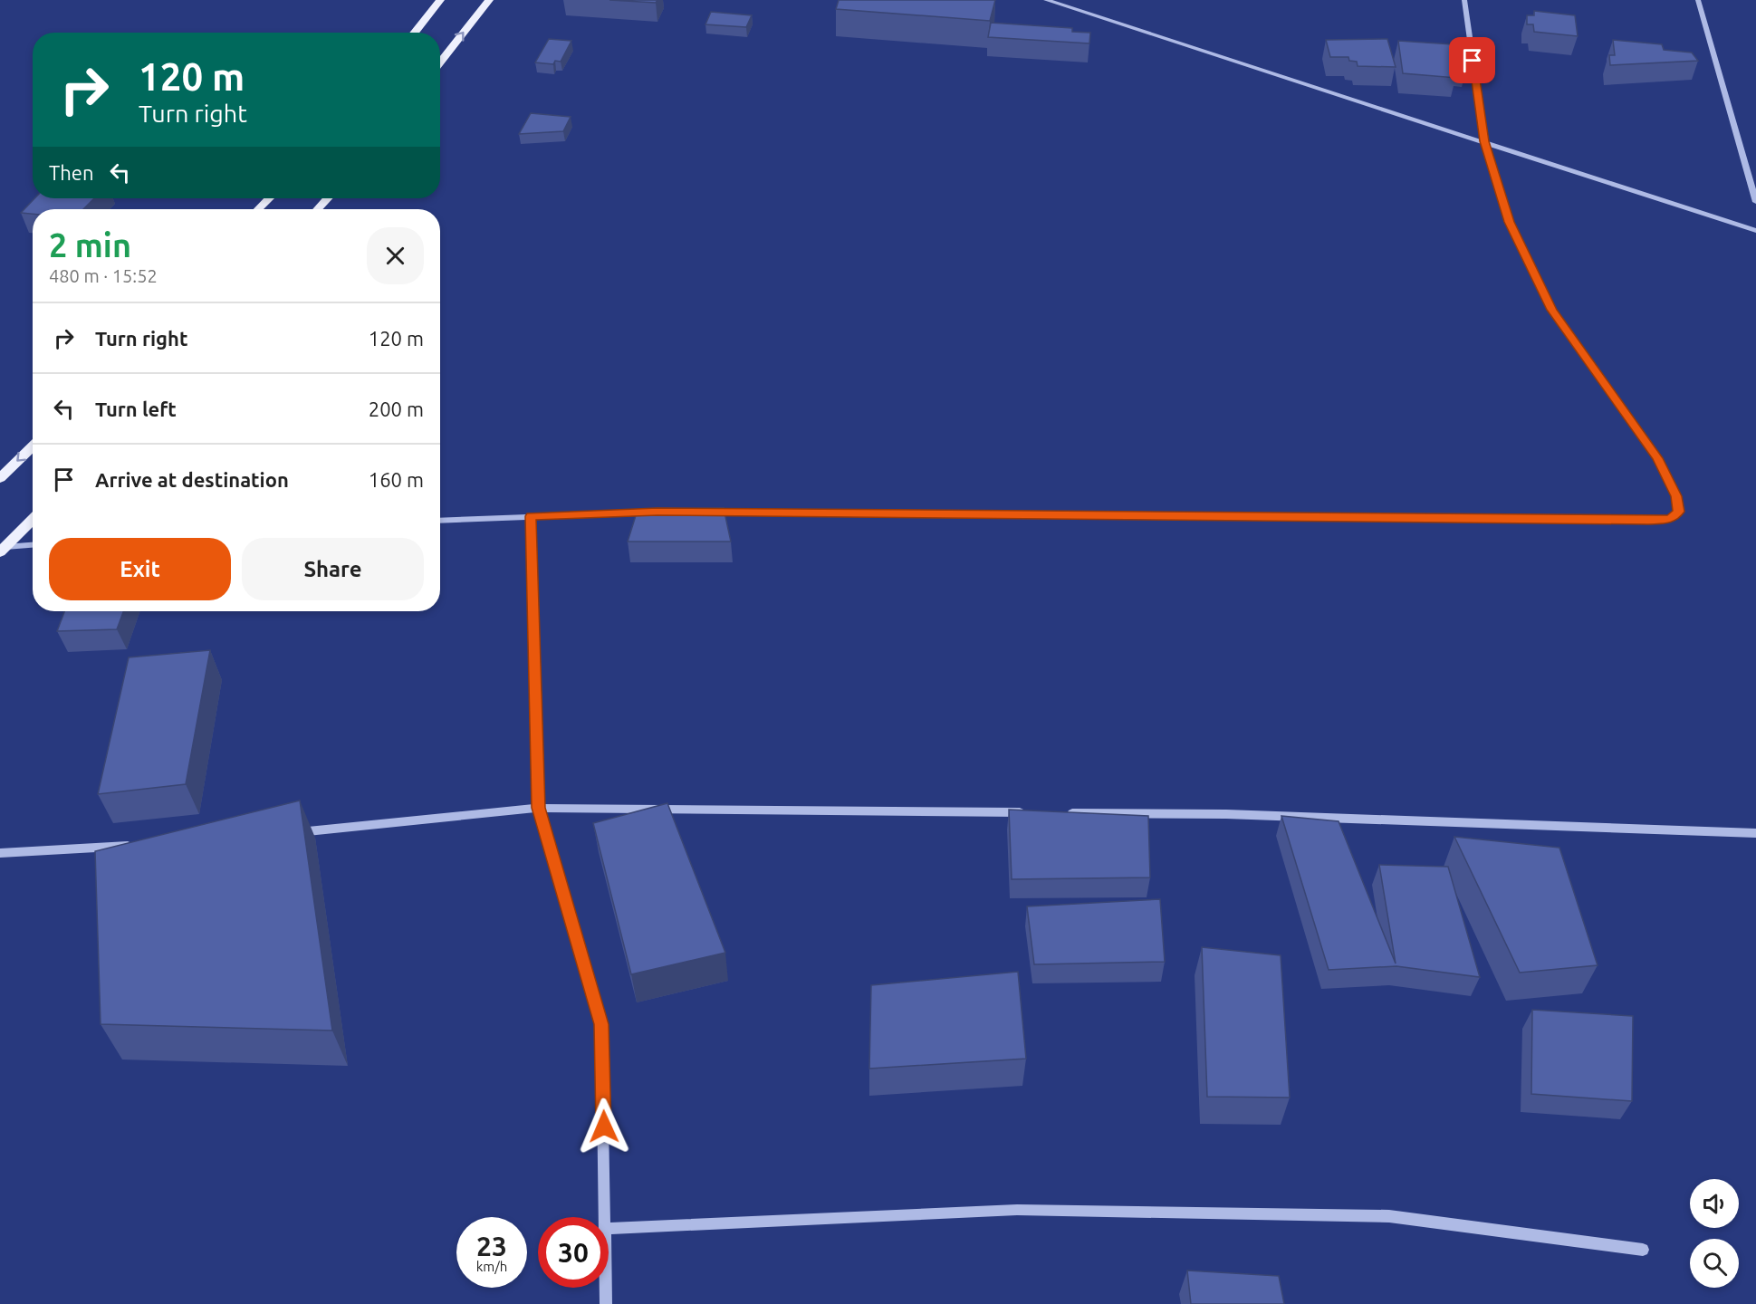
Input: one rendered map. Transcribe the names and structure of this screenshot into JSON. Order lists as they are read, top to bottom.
{
  "page": {
    "turn": ["120 m", "Turn right"],
    "then": "Then",
    "heading": ["2 min", "480 m · 15:52"],
    "list": [
      {
        "name": "Turn right",
        "value": "120 m"
      },
      {
        "name": "Turn left",
        "value": "200 m"
      },
      {
        "name": "Arrive at destination",
        "value": "160 m"
      }
    ],
    "buttons": ["Exit", "Share"],
    "speed": "23 km/h",
    "limit": "30"
  }
}
